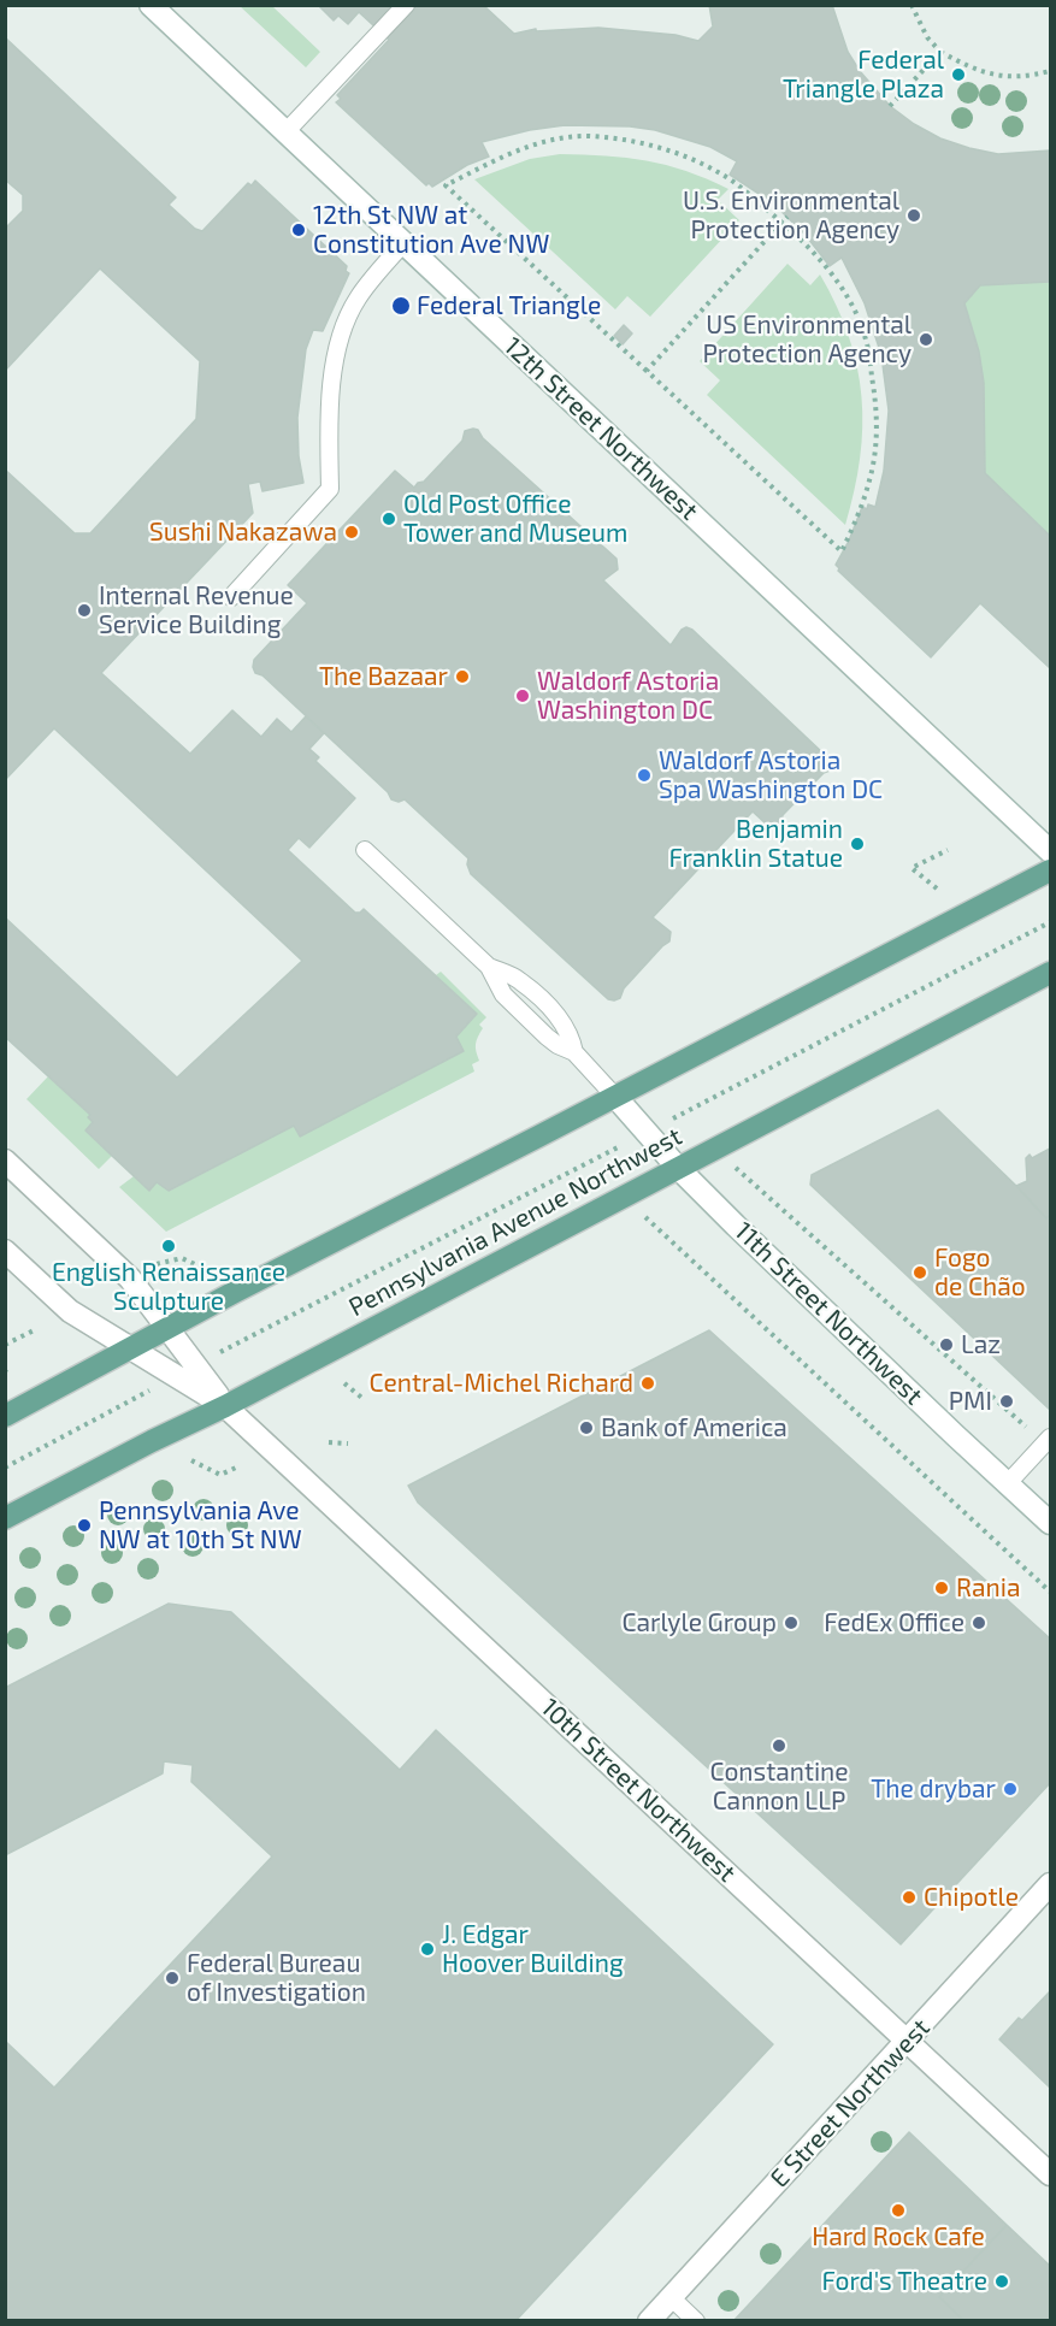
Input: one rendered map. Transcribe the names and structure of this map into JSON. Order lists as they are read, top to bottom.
{
  "streets": {
    "main road": ["Pennsylvania Avenue Northwest"],
    "street": [
      "12th Street Northwest",
      "11th Street Northwest",
      "10th Street Northwest",
      "E Street Northwest"
    ]
  },
  "crossings": [
    ["Pennsylvania Avenue Northwest", "11th Street Northwest"],
    ["Pennsylvania Avenue Northwest", "10th Street Northwest"],
    ["10th Street Northwest", "E Street Northwest"]
  ],
  "places": [
    "Federal Triangle Plaza",
    "U.S. Environmental Protection Agency",
    "12th St NW at Constitution Ave NW",
    "Federal Triangle",
    "US Environmental Protection Agency",
    "Old Post Office Tower and Museum",
    "Sushi Nakazawa",
    "Internal Revenue Service Building",
    "The Bazaar",
    "Waldorf Astoria Washington DC",
    "Waldorf Astoria Spa Washington DC",
    "Benjamin Franklin Statue",
    "English Renaissance Sculpture",
    "Fogo de Chão",
    "Laz",
    "Central-Michel Richard",
    "PMI",
    "Bank of America",
    "Pennsylvania Ave NW at 10th St NW",
    "Rania",
    "Carlyle Group",
    "FedEx Office",
    "Constantine Cannon LLP",
    "The drybar",
    "Chipotle",
    "J. Edgar Hoover Building",
    "Federal Bureau of Investigation",
    "Hard Rock Cafe",
    "Ford's Theatre"
  ]
}
